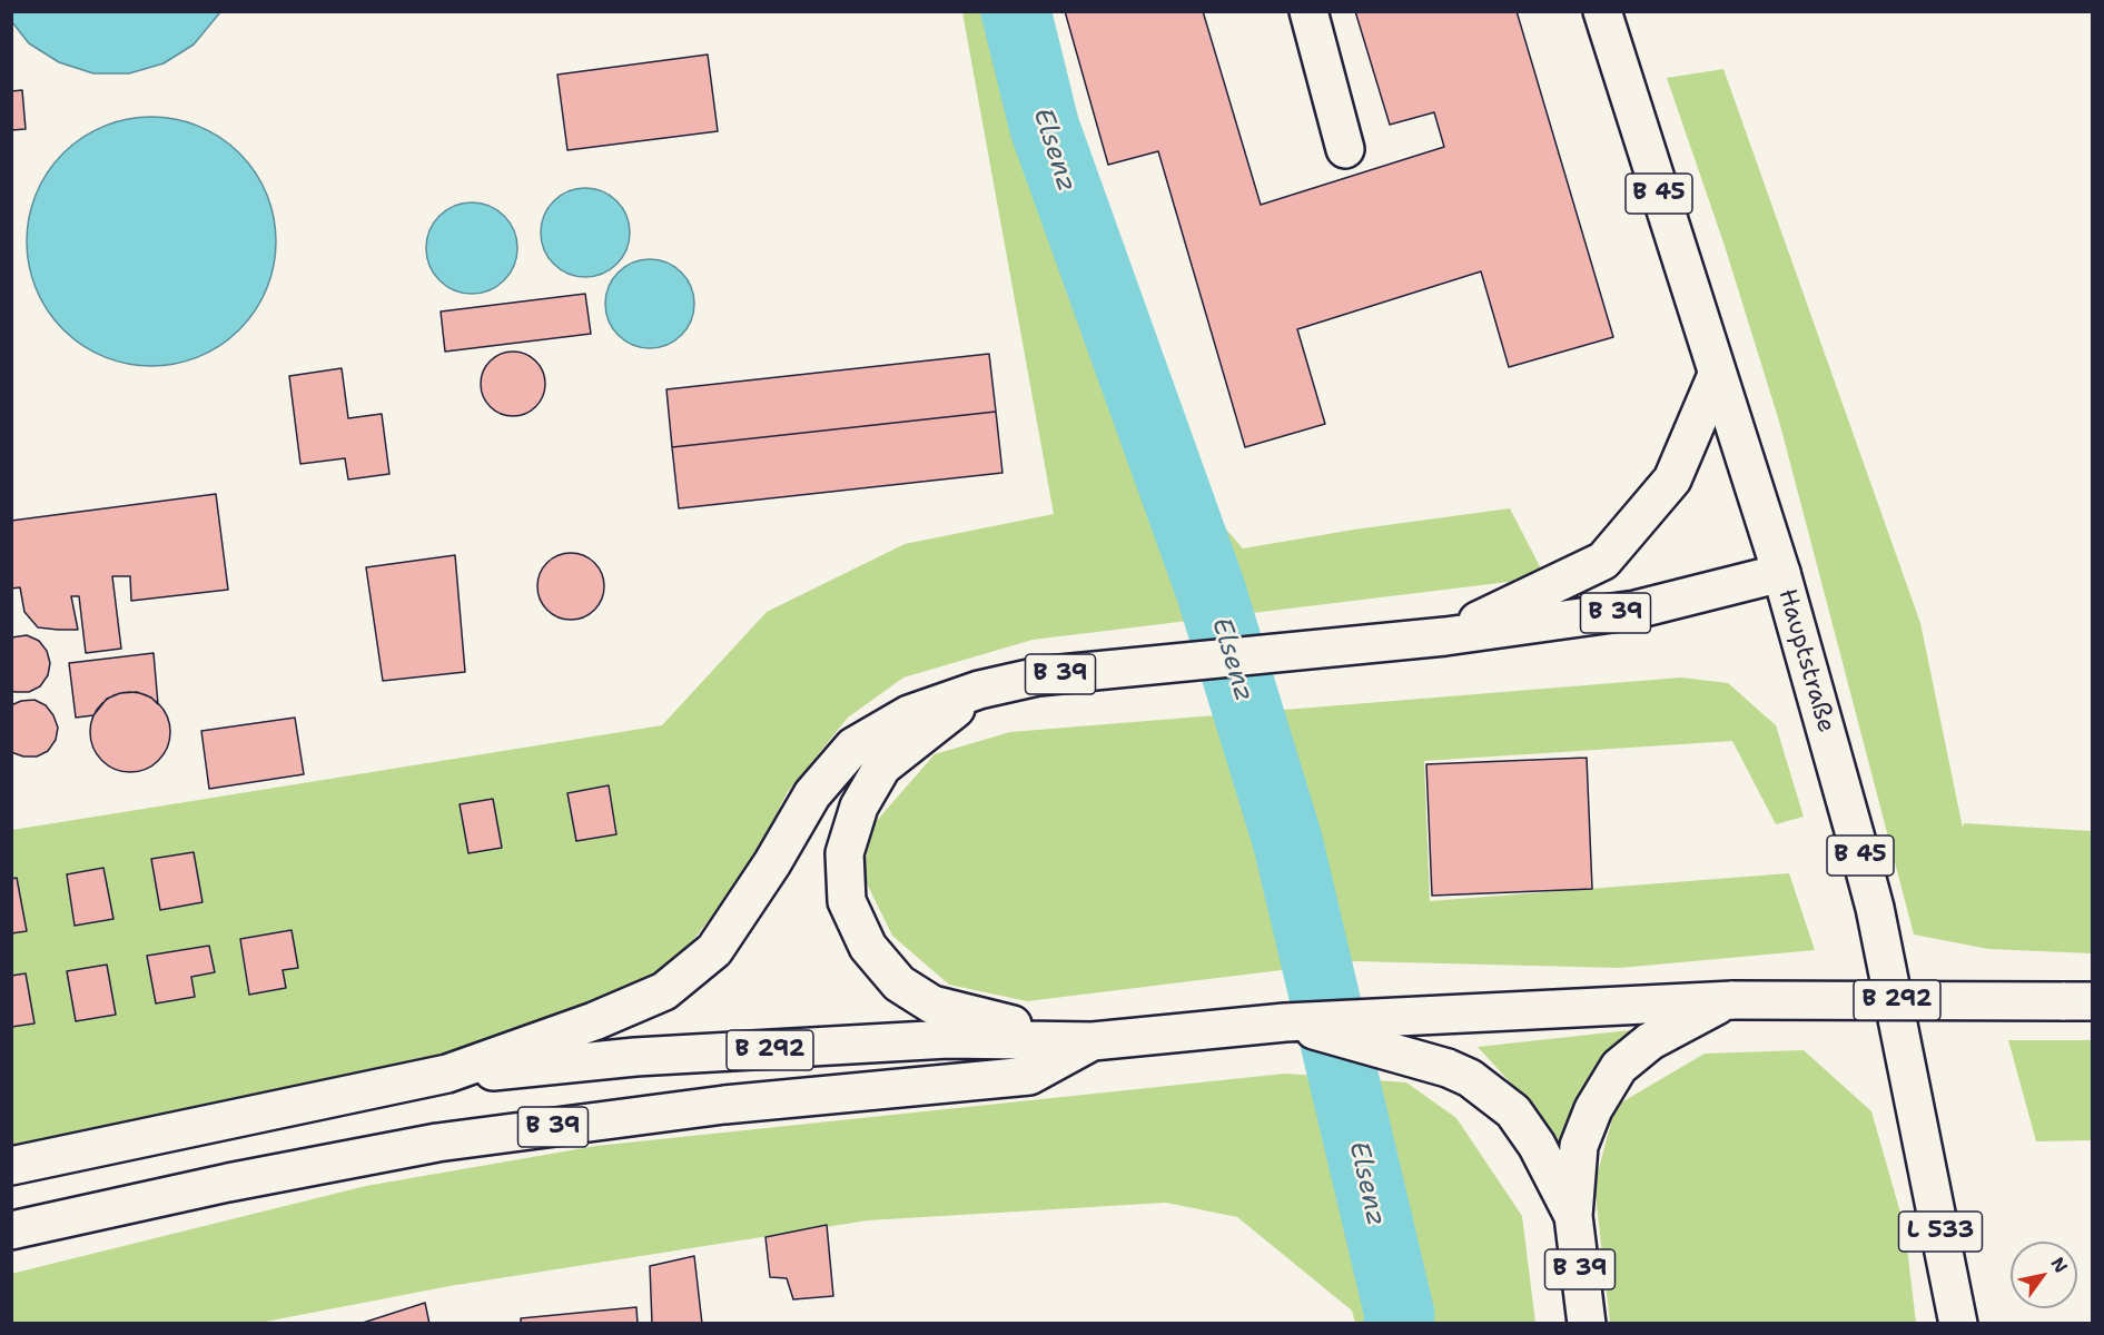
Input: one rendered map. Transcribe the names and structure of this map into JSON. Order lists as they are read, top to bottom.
{
  "streets": {
    "main road": [
      "B 45",
      "B 39",
      "Hauptstraße",
      "B 292",
      "L 533"
    ]
  },
  "crossings": [
    ["B 39", "Hauptstraße"],
    ["B 39", "B 292"]
  ],
  "water": ["Elsenz"],
  "north": "top right"
}
